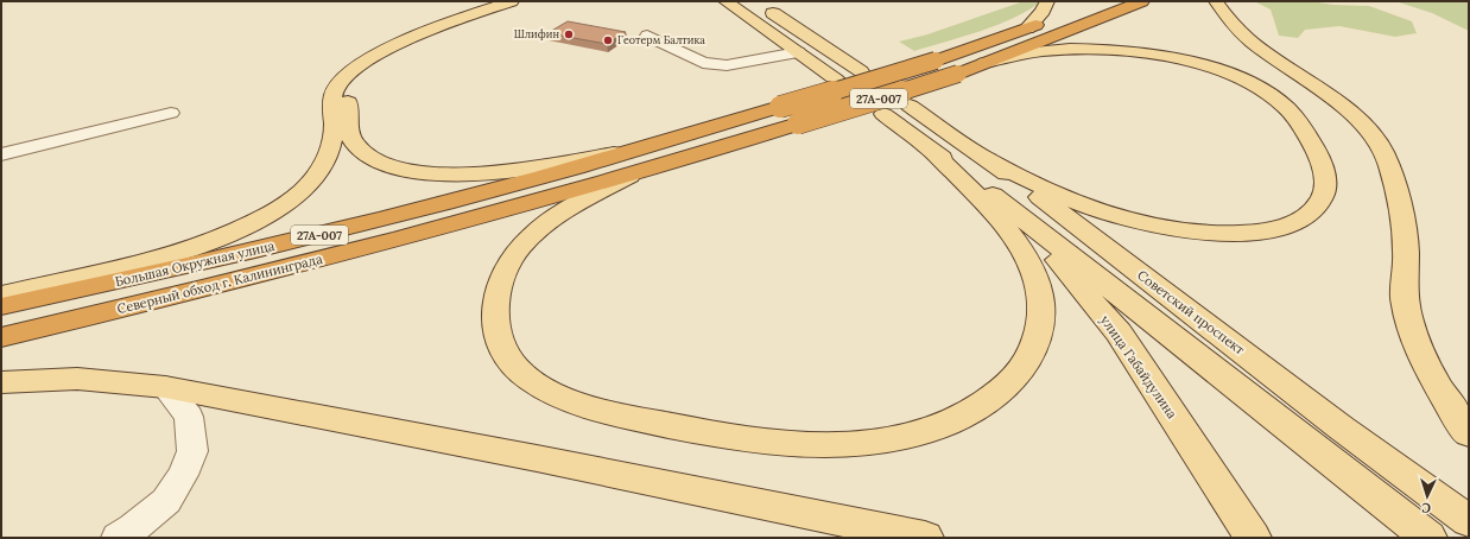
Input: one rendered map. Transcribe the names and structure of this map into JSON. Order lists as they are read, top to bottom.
{
  "streets": {
    "highway": ["27А-007", "Большая Окружная улица", "Северный обход г. Калининграда"],
    "main road": ["Советский проспект", "улица Габайдулина"]
  },
  "crossings": [
    ["27А-007", "Большая Окружная улица"],
    ["27А-007", "Северный обход г. Калининграда"],
    ["Большая Окружная улица", "Северный обход г. Калининграда"]
  ],
  "places": ["Шлифин", "Геотерм Балтика"],
  "north": "bottom"
}
